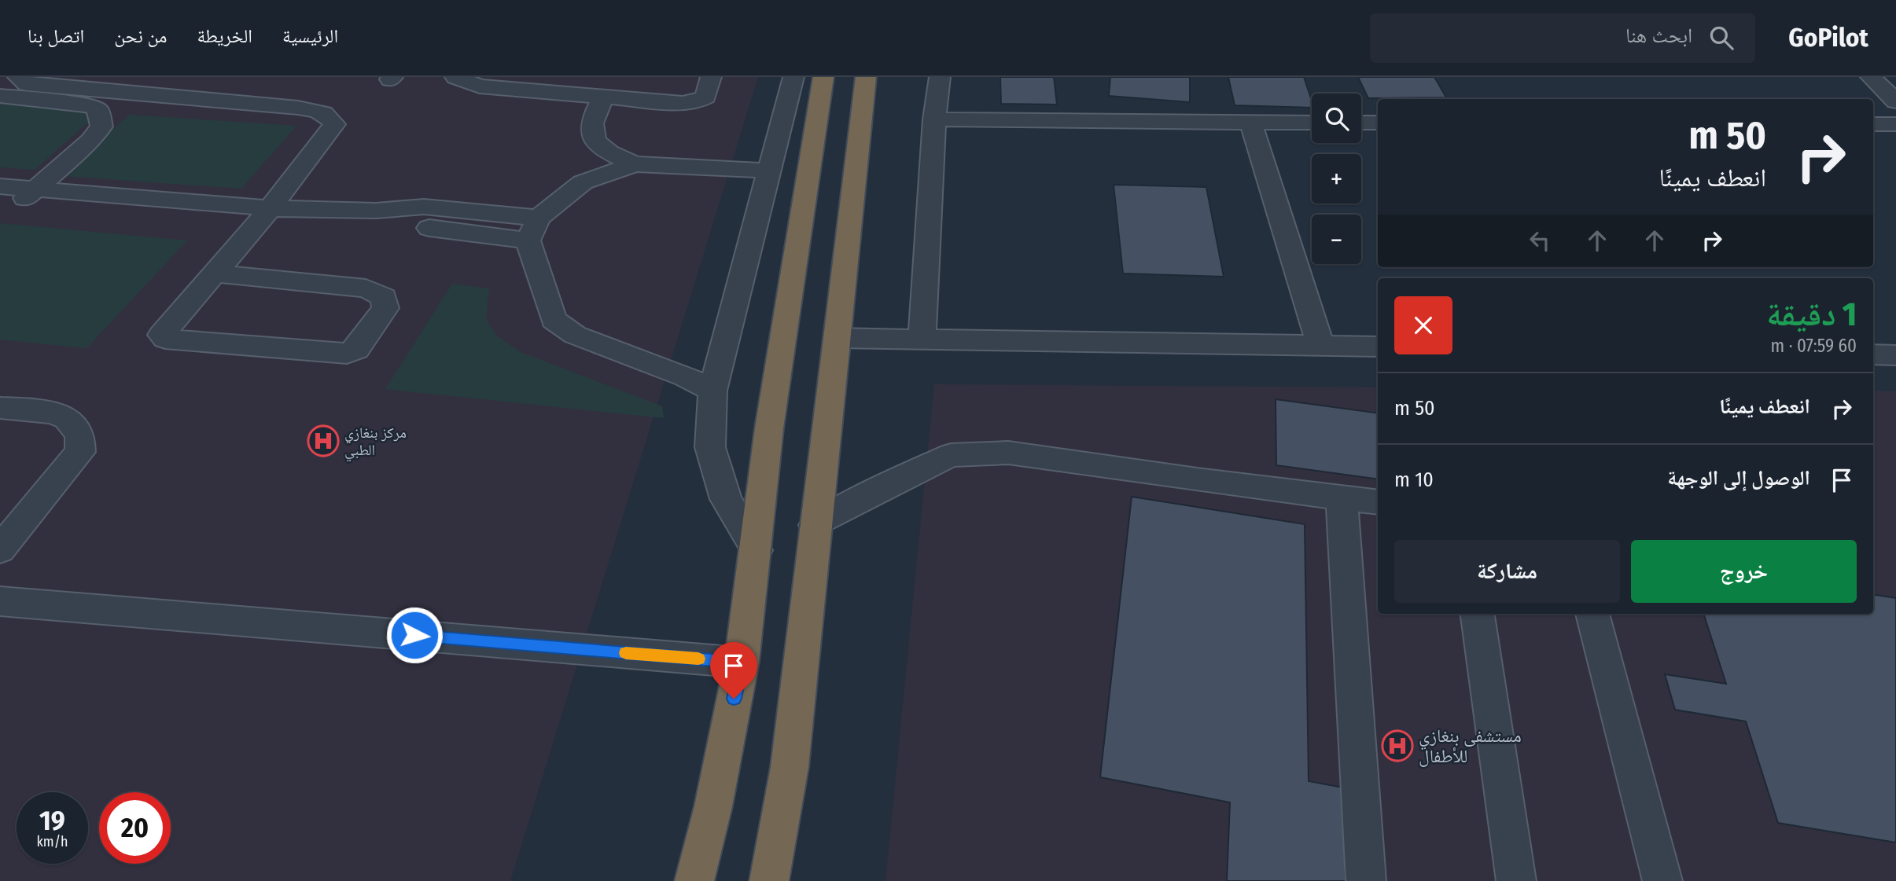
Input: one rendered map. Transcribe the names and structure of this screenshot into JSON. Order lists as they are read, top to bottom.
{
  "places": {
    "hospital": ["مركز بنغازي الطبي", "مستشفى بنغازي للأطفال"]
  },
  "page": {
    "header": "GoPilot",
    "search": "ابحث هنا",
    "nav": [
      "الرئيسية",
      "الخريطة",
      "من نحن",
      "اتصل بنا"
    ],
    "map_buttons": ["+", "−"],
    "turn": ["50 m", "انعطف يمينًا"],
    "heading": ["1 دقيقة", "60 m · 07:59"],
    "list": [
      {
        "name": "انعطف يمينًا",
        "value": "50 m"
      },
      {
        "name": "الوصول إلى الوجهة",
        "value": "10 m"
      }
    ],
    "buttons": ["خروج", "مشاركة"],
    "speed": "19 km/h",
    "limit": "20"
  }
}
